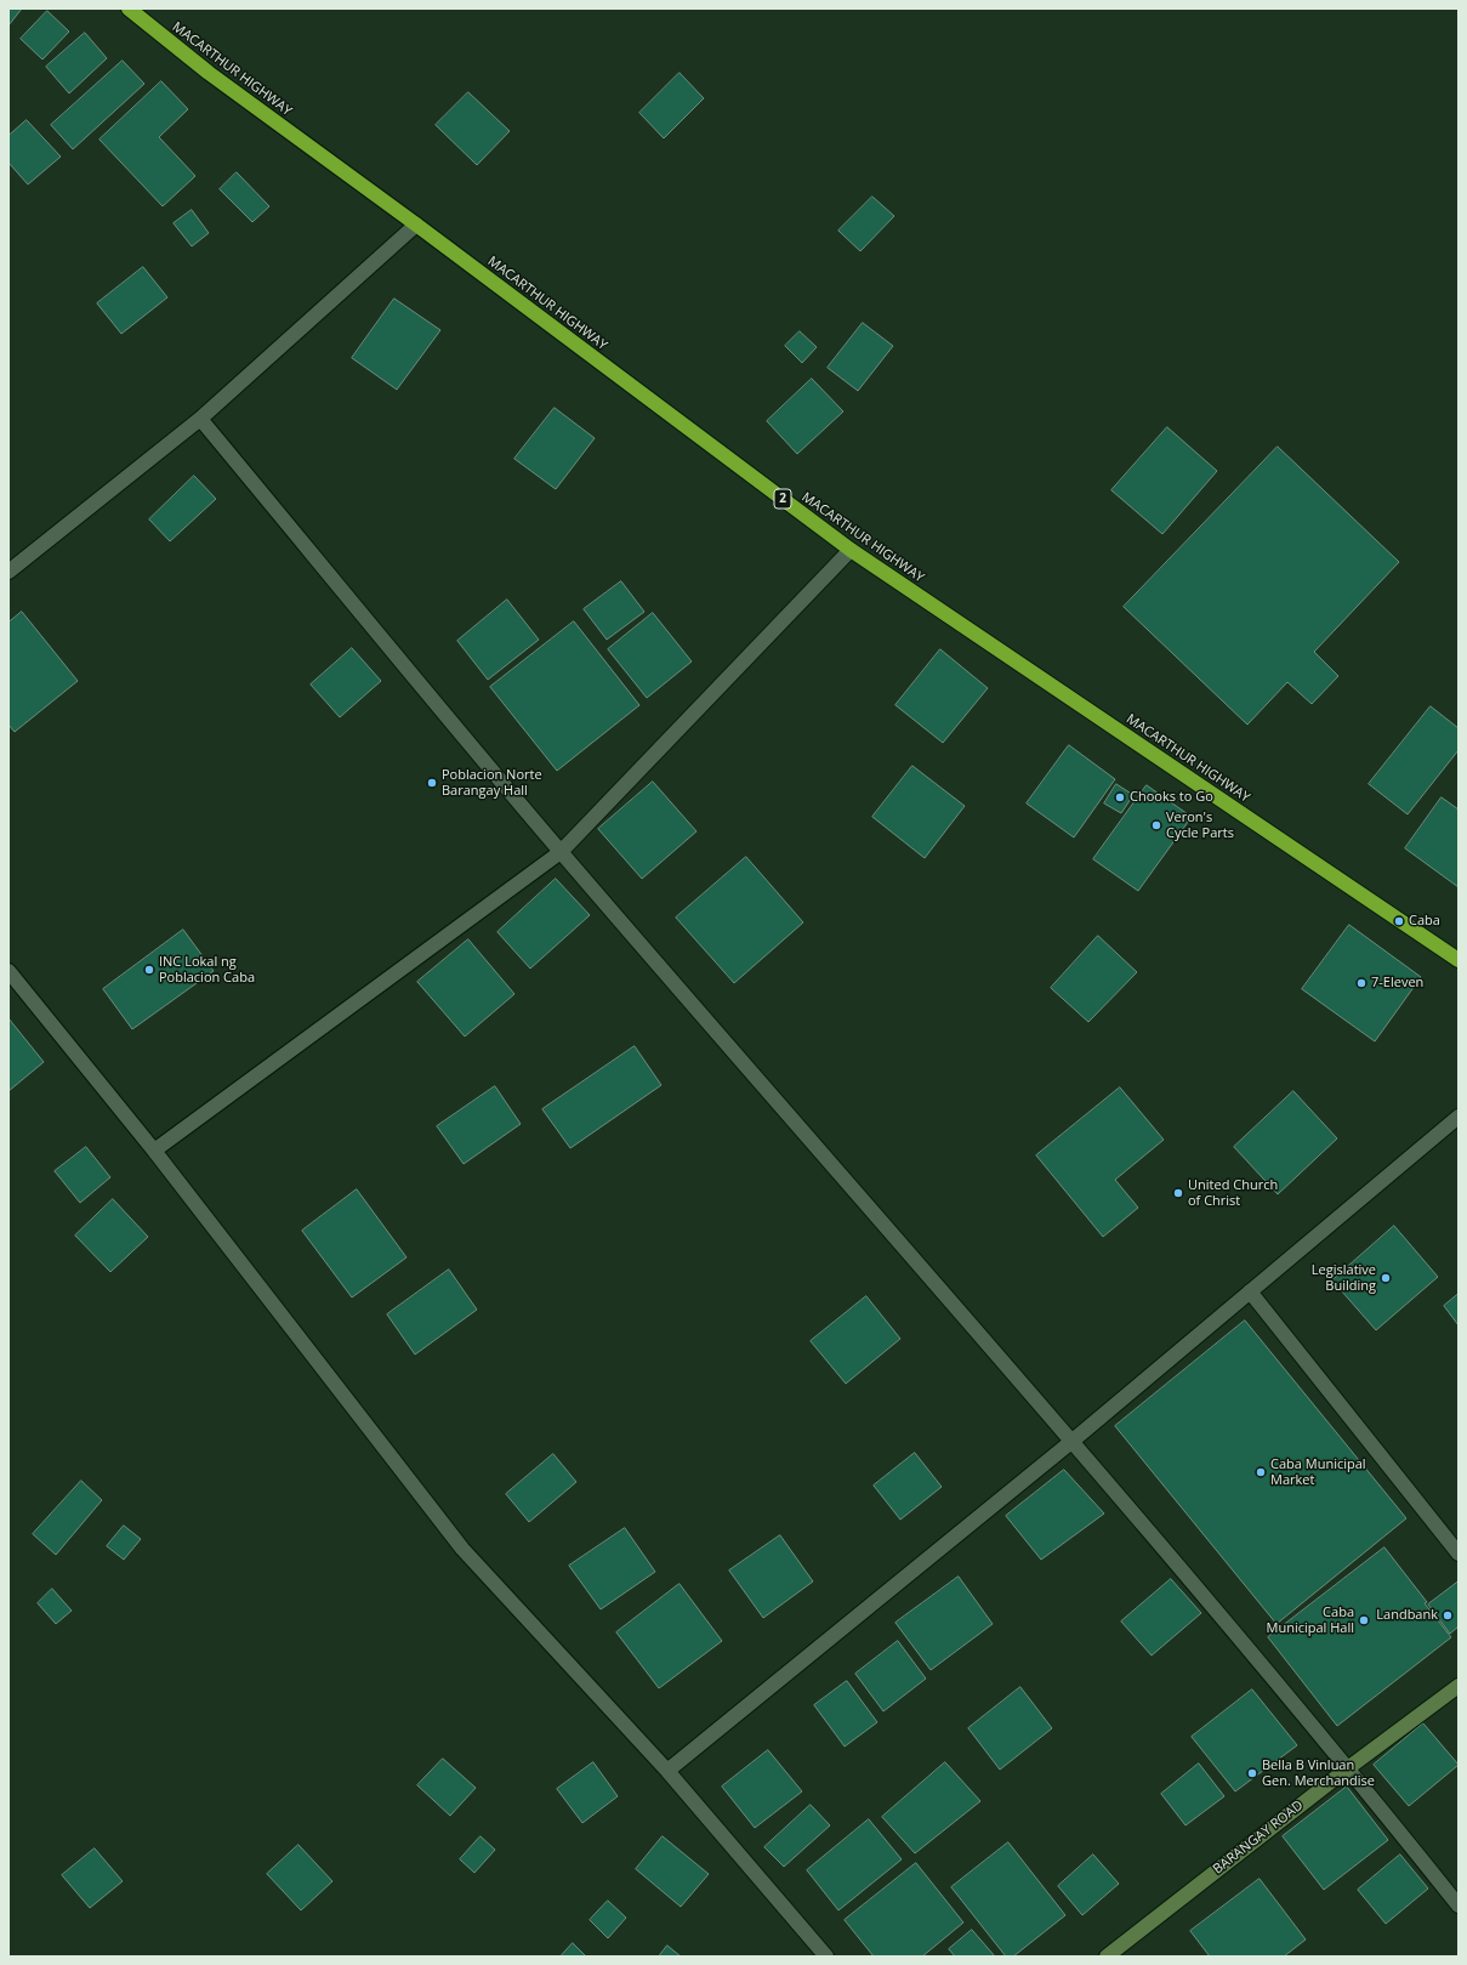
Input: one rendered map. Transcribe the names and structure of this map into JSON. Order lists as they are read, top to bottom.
{
  "streets": {
    "highway": ["MACARTHUR HIGHWAY", "2"],
    "street": ["BARANGAY ROAD"]
  },
  "places": [
    "Poblacion Norte Barangay Hall",
    "Chooks to Go",
    "Veron's Cycle Parts",
    "Caba",
    "INC Lokal ng Poblacion Caba",
    "7-Eleven",
    "United Church of Christ",
    "Legislative Building",
    "Caba Municipal Market",
    "Landbank",
    "Caba Municipal Hall",
    "Bella B Vinluan Gen. Merchandise"
  ]
}
